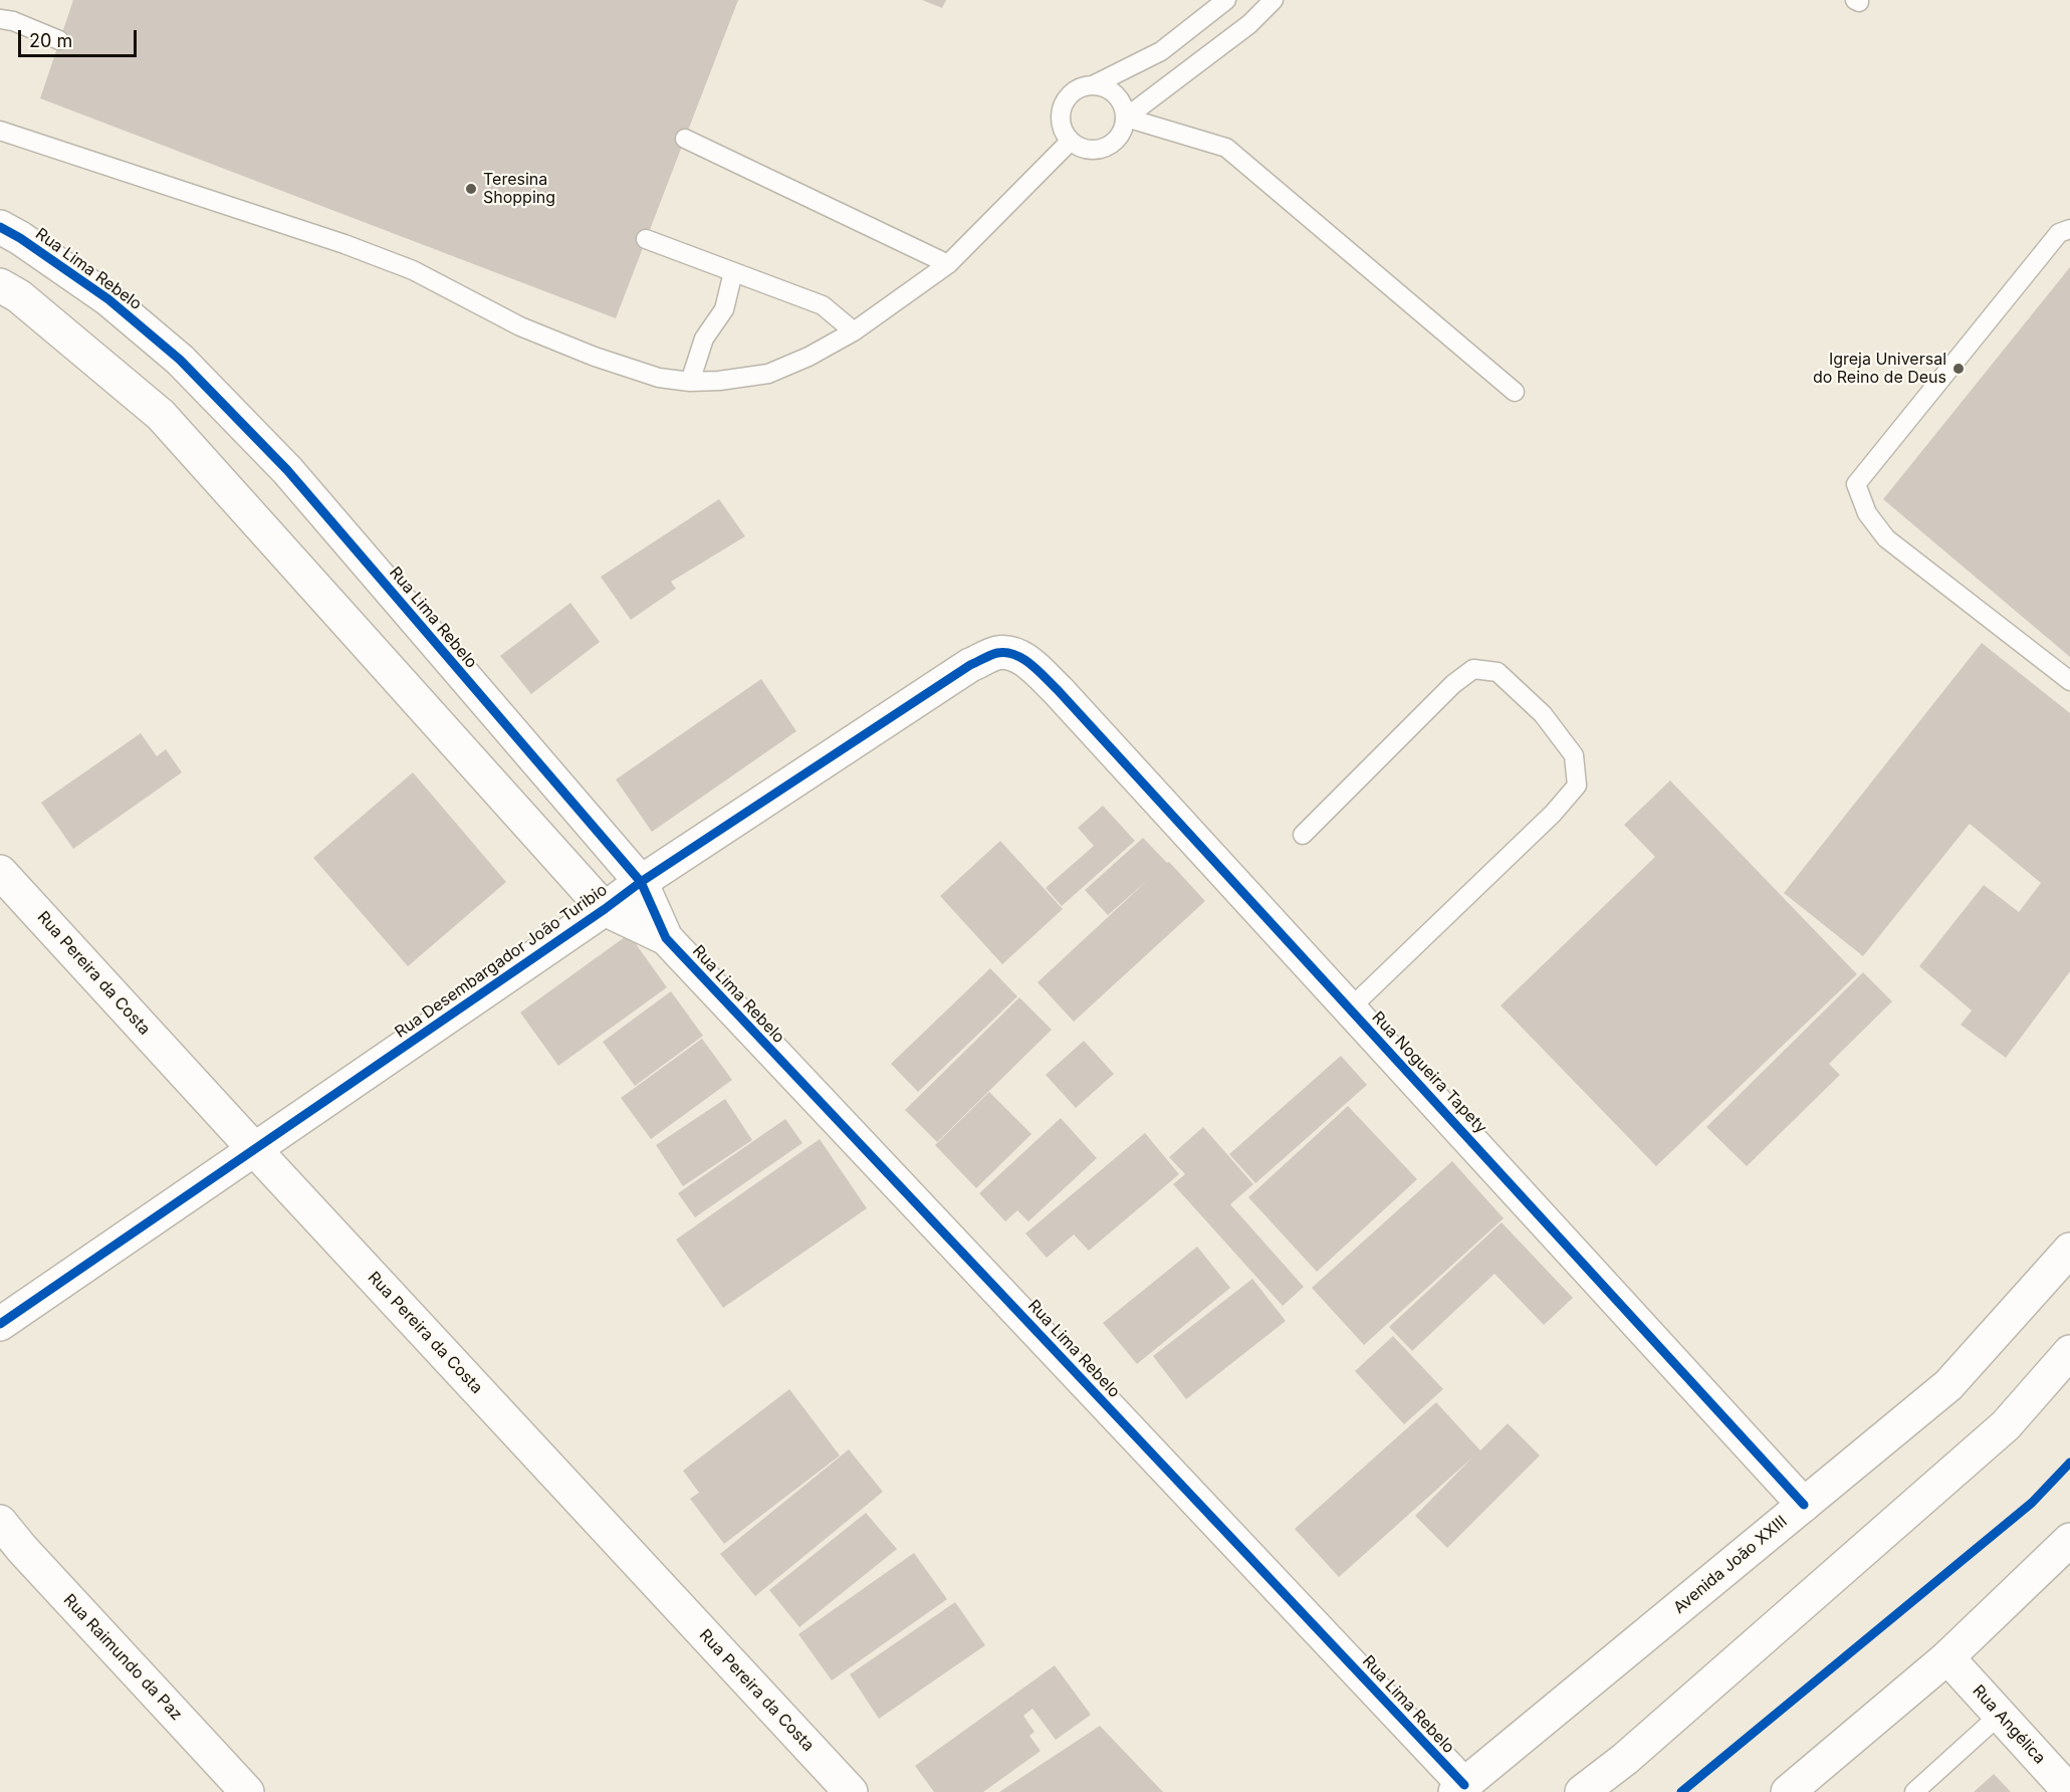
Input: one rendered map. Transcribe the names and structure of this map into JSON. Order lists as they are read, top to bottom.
{
  "streets": {
    "street": [
      "Rua Lima Rebelo",
      "Rua Desembargador João Turibio",
      "Rua Pereira da Costa",
      "Rua Nogueira Tapety",
      "Avenida João XXIII",
      "Rua Raimundo da Paz",
      "Rua Angélica"
    ]
  },
  "crossings": [
    ["Rua Lima Rebelo", "Rua Desembargador João Turibio"],
    ["Rua Lima Rebelo", "Avenida João XXIII"],
    ["Rua Desembargador João Turibio", "Rua Pereira da Costa"],
    ["Rua Desembargador João Turibio", "Rua Nogueira Tapety"],
    ["Rua Nogueira Tapety", "Avenida João XXIII"]
  ],
  "places": ["Teresina Shopping", "Igreja Universal do Reino de Deus"],
  "scale_bar": "20 m"
}
